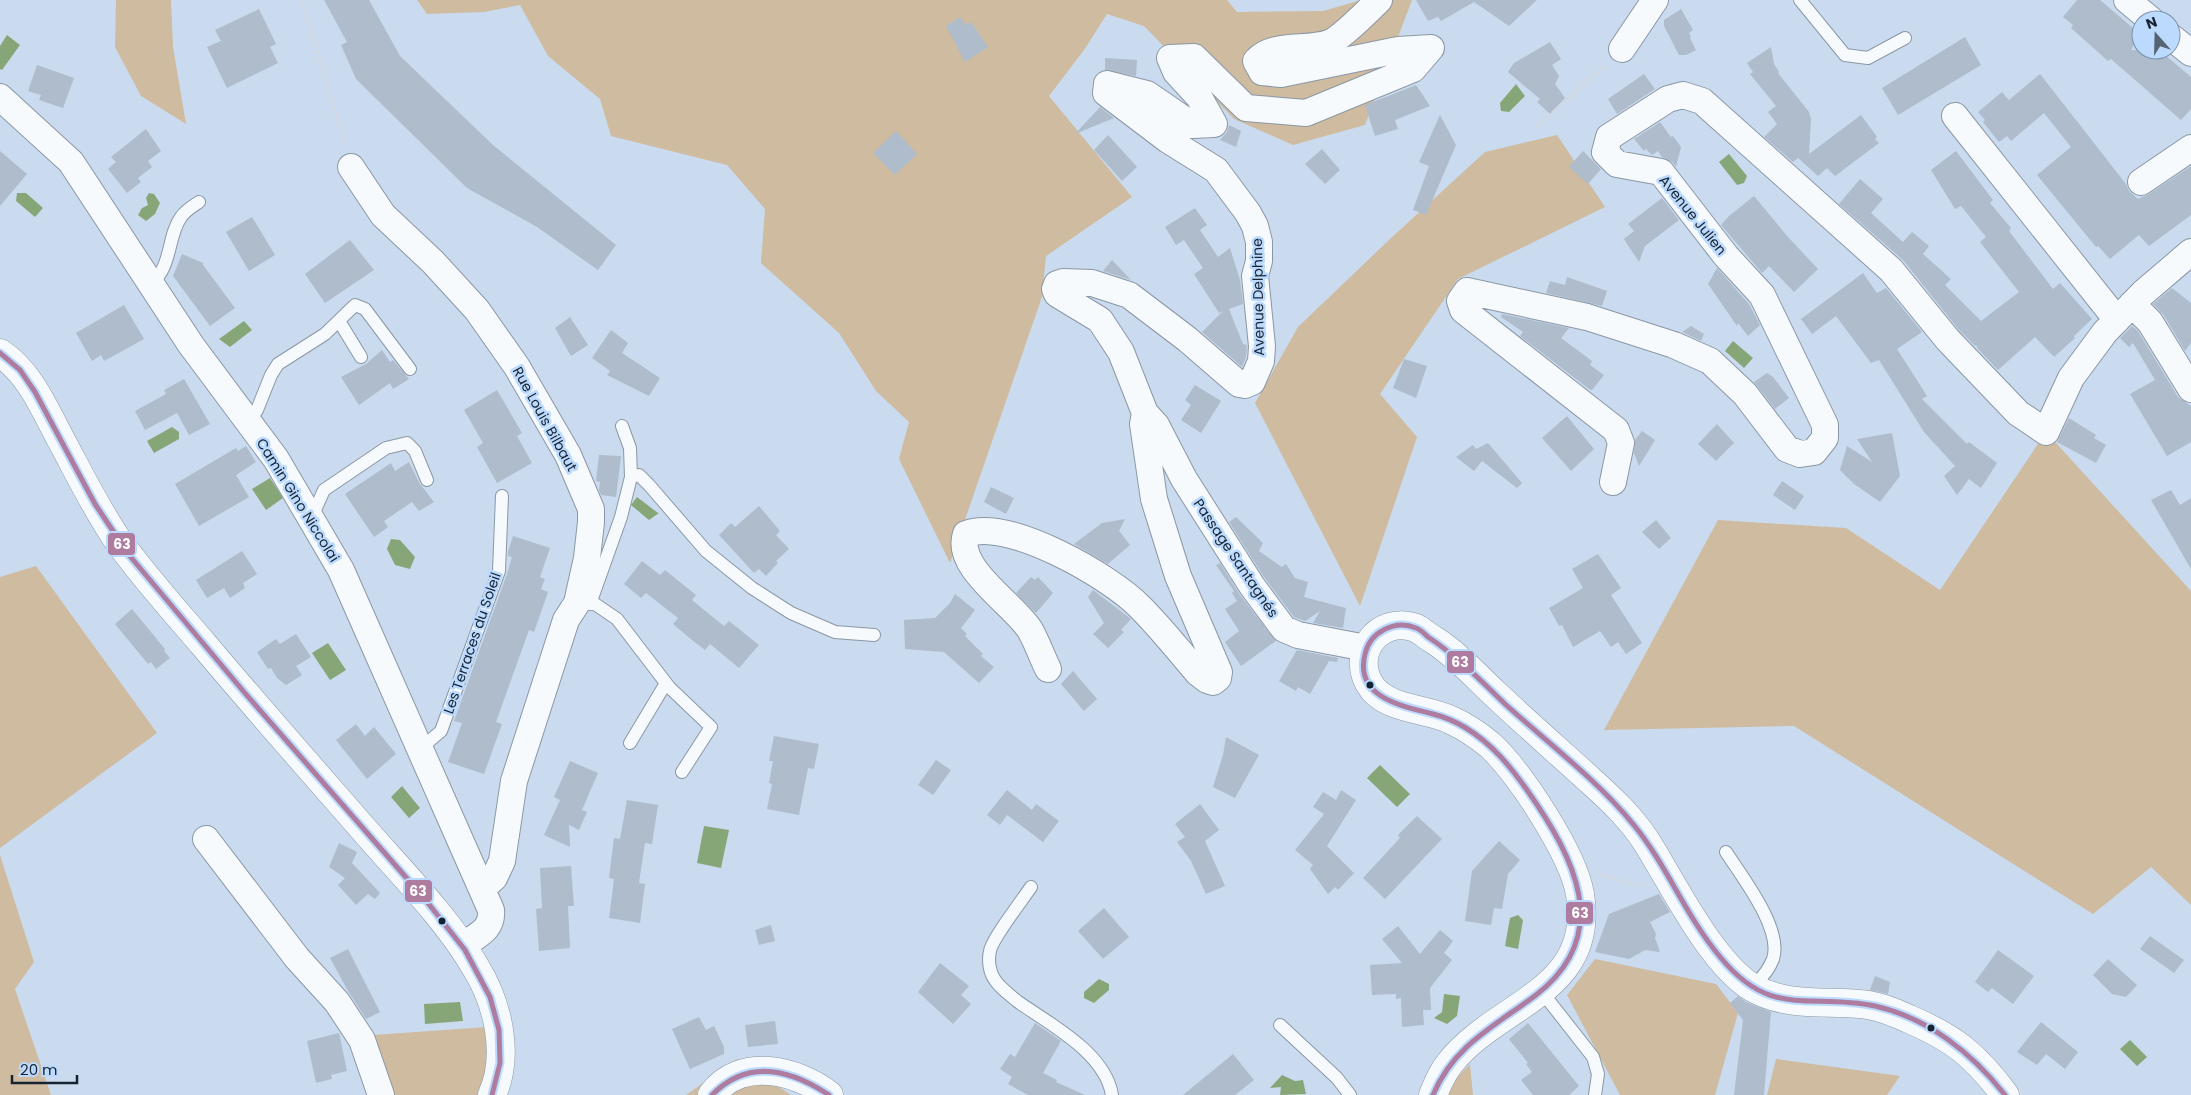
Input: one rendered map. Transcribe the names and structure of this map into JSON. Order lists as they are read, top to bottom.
{
  "streets": {
    "street": [
      "Avenue Julien",
      "Avenue Delphine",
      "Rue Louis Bilbaut",
      "Camin Gino Niccolai",
      "Passage Santagnés"
    ],
    "lane": ["Les Terraces du Soleil"]
  },
  "crossings": [
    ["Avenue Delphine", "Passage Santagnés"],
    ["Rue Louis Bilbaut", "Camin Gino Niccolai"],
    ["Camin Gino Niccolai", "Les Terraces du Soleil"]
  ],
  "lines": ["transit line 63"],
  "scale_bar": "20 m",
  "north": "top"
}
